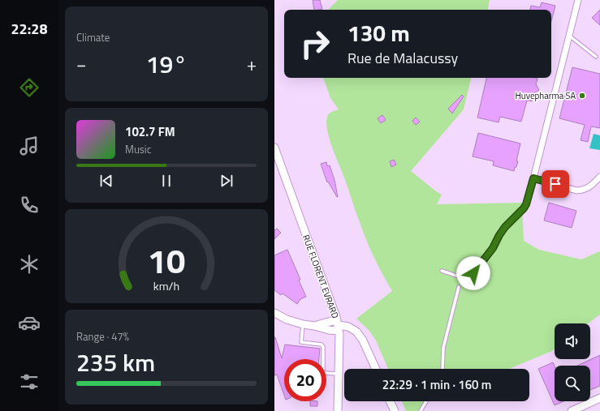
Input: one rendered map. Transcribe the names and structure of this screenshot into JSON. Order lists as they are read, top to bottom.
{
  "streets": {
    "street": ["RUE FLORENT EVRARD"]
  },
  "places": ["Huvepharma SA"],
  "page": {
    "tabs": "22:28",
    "tile": [
      "Climate",
      ["Range · 47%", "235 km"]
    ],
    "turn": ["130 m", "Rue de Malacussy"],
    "heat": ["−", "19°", "+"],
    "song": ["102.7 FM", "Music"],
    "limit": "20",
    "trip": "22:29 · 1 min · 160 m",
    "gauge": ["10", "km/h"]
  }
}
